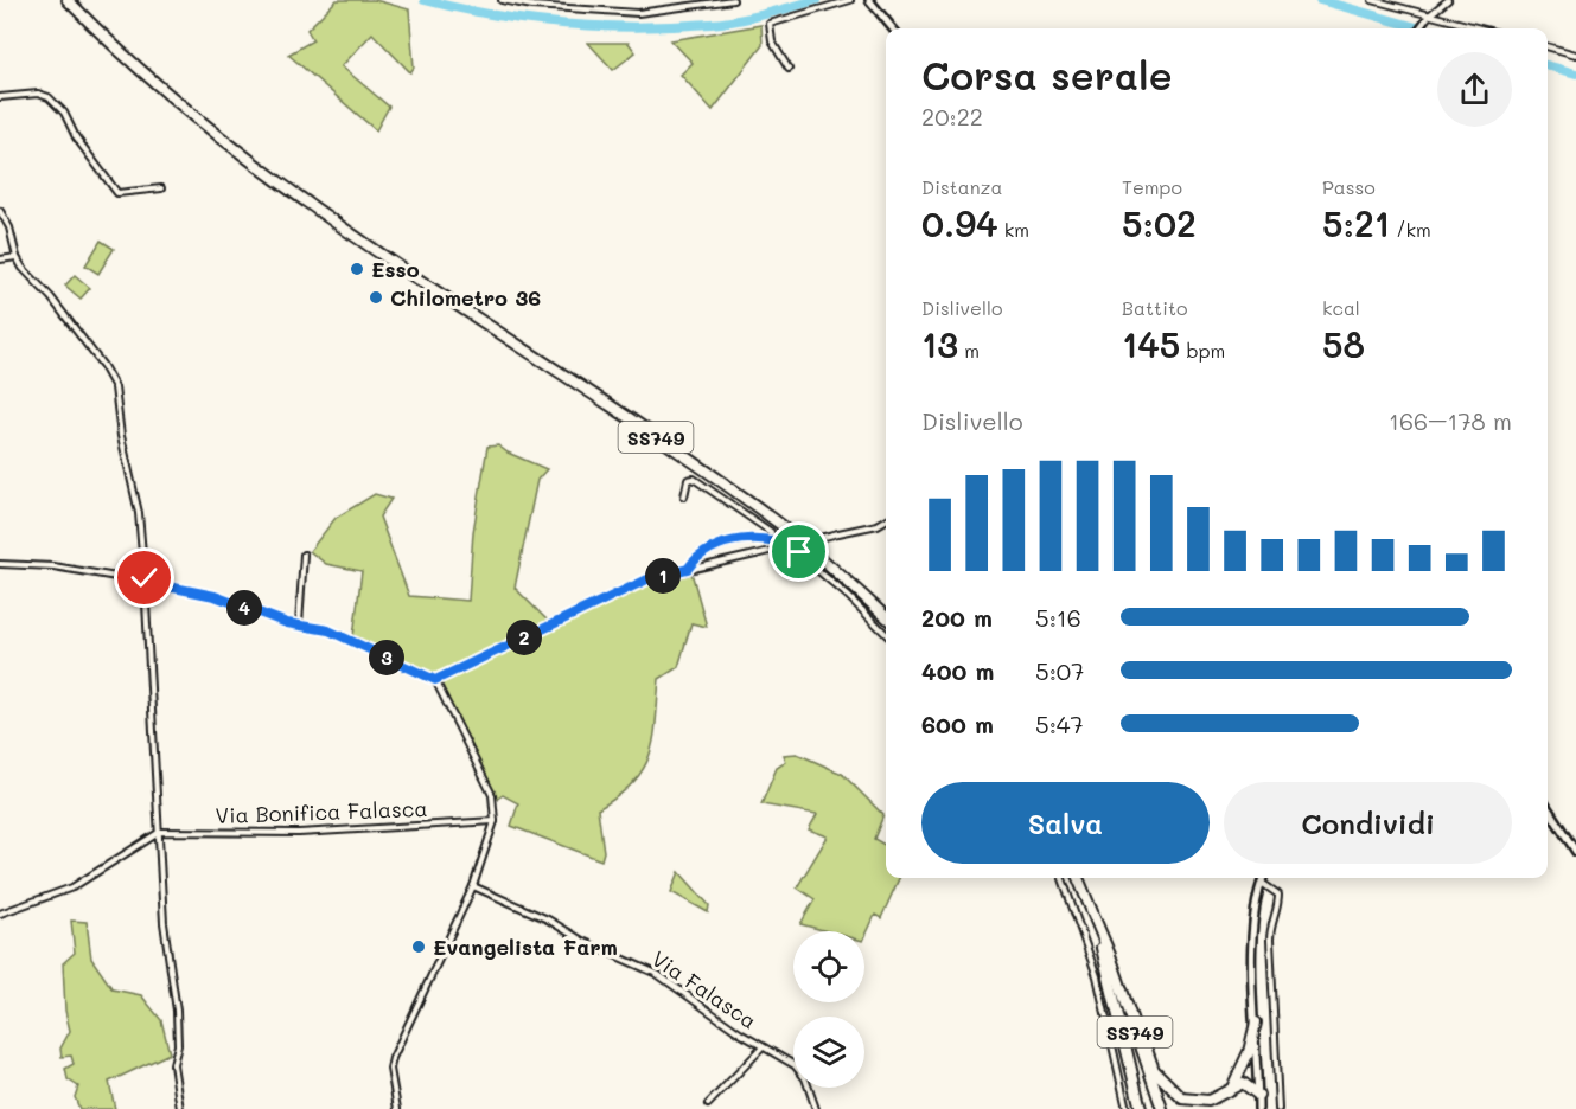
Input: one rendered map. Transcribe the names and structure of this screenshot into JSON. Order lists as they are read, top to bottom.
{
  "streets": {
    "highway": ["SS749"],
    "street": ["Via Bonifica Falasca", "Via Falasca"]
  },
  "places": ["Esso", "Chilometro 36", "Evangelista Farm"],
  "page": {
    "heading": ["Corsa serale", "20:22"],
    "stats": [
      ["Distanza", "0.94 km"],
      ["Tempo", "5:02"],
      ["Passo", "5:21 /km"],
      ["Dislivello", "13 m"],
      ["Battito", "145 bpm"],
      ["kcal", "58"]
    ],
    "chart": ["Dislivello", "166–178 m"],
    "pins": [
      "1",
      "4",
      "2",
      "3"
    ],
    "list": [
      {
        "name": "200 m",
        "note": "5:16"
      },
      {
        "name": "400 m",
        "note": "5:07"
      },
      {
        "name": "600 m",
        "note": "5:47"
      }
    ],
    "buttons": ["Salva", "Condividi"]
  }
}
